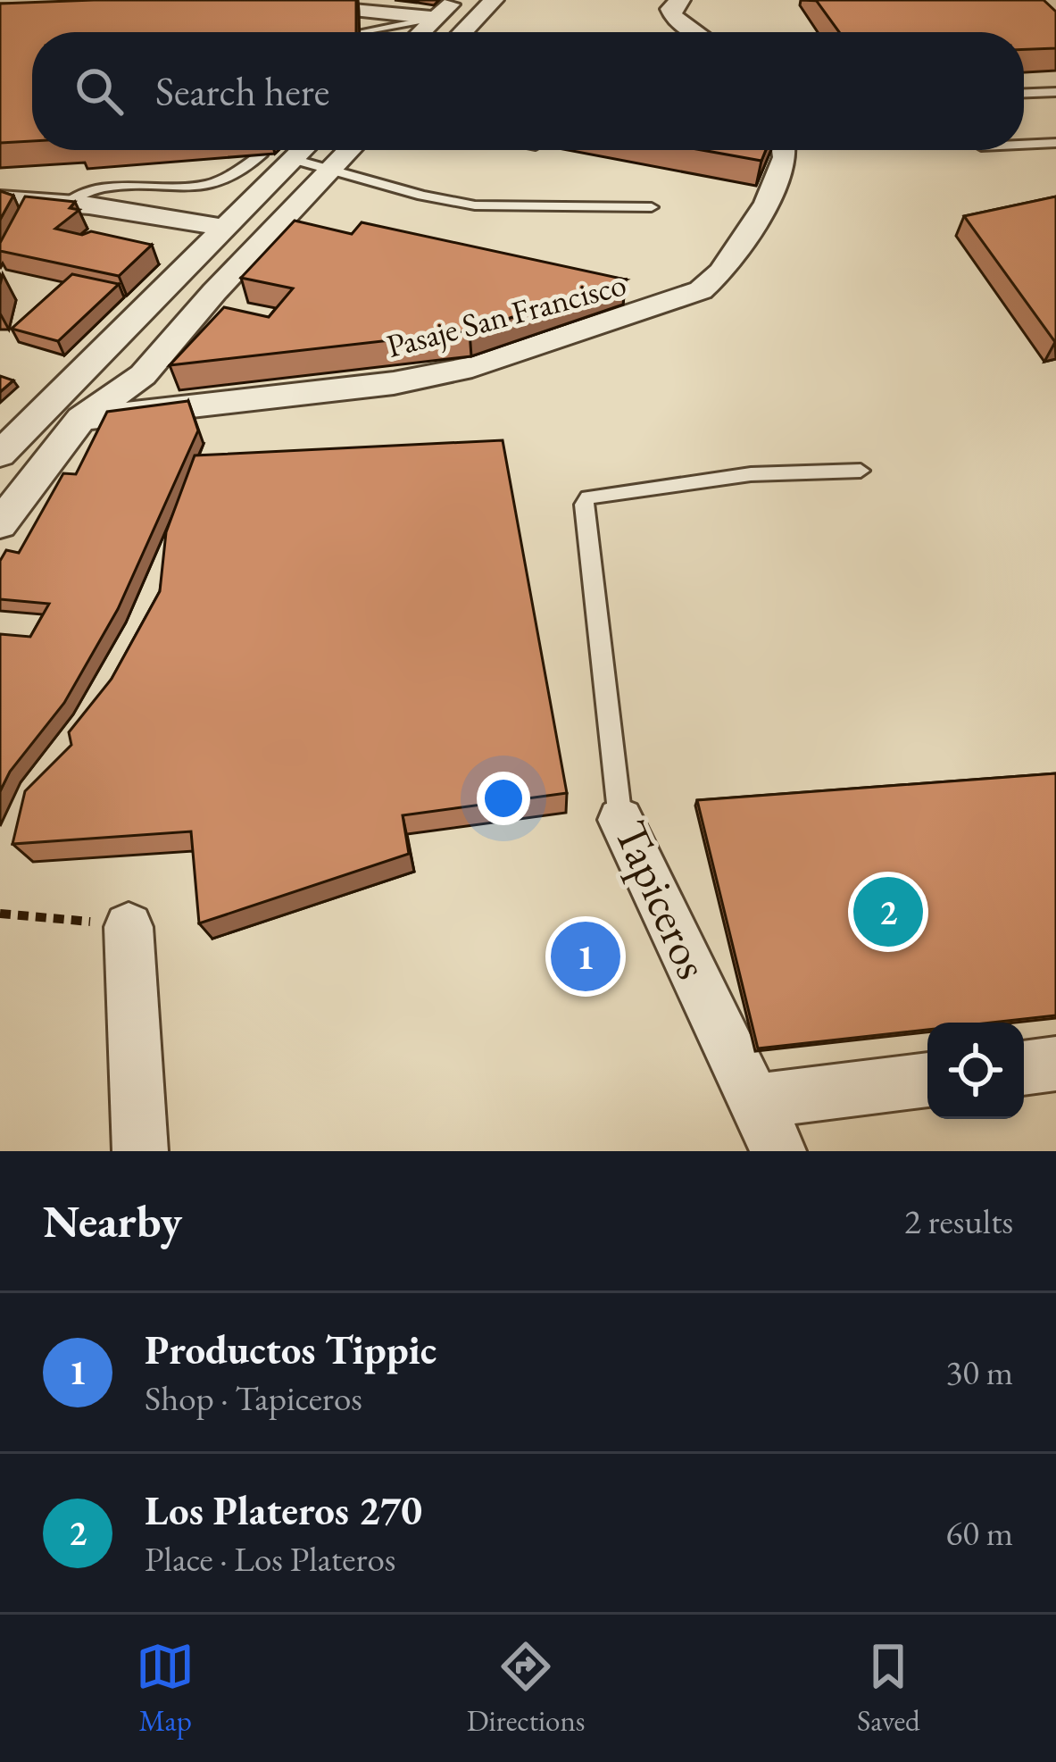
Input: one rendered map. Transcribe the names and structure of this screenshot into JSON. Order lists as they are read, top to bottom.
{
  "streets": {
    "street": ["Pasaje San Francisco", "Tapiceros"]
  },
  "page": {
    "search": "Search here",
    "pins": ["2", "1"],
    "heading": ["Nearby", "2 results"],
    "list": [
      {
        "mark": "1",
        "name": "Productos Tippic",
        "note": "Shop · Tapiceros",
        "value": "30 m"
      },
      {
        "mark": "2",
        "name": "Los Plateros 270",
        "note": "Place · Los Plateros",
        "value": "60 m"
      }
    ],
    "nav": ["Map", "Directions", "Saved"]
  }
}
